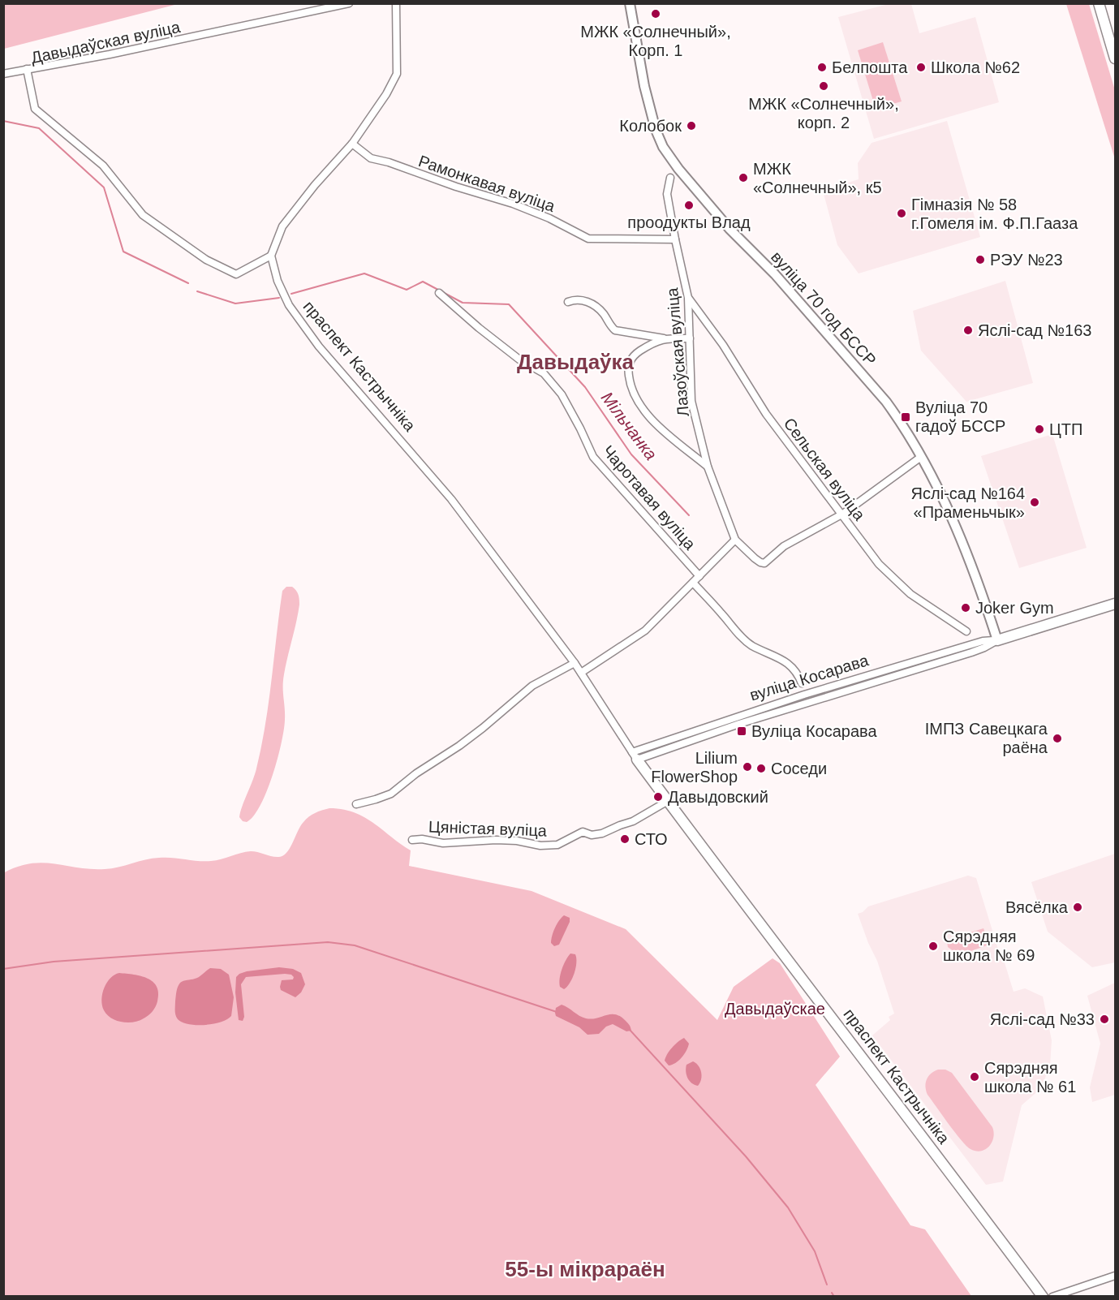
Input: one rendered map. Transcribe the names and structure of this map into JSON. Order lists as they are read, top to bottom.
{
  "streets": {
    "main road": ["праспект Кастрычніка", "вуліца Косарава"],
    "street": [
      "Давыдаўская вуліца",
      "Рамонкавая вуліца",
      "вуліца 70 год БССР",
      "Лазоўская вуліца",
      "Сельская вуліца",
      "Чаротавая вуліца",
      "Цяністая вуліца"
    ]
  },
  "crossings": [
    ["Давыдаўская вуліца", "праспект Кастрычніка"],
    ["Рамонкавая вуліца", "Лазоўская вуліца"],
    ["вуліца 70 год БССР", "вуліца Косарава"],
    ["Лазоўская вуліца", "Сельская вуліца"],
    ["праспект Кастрычніка", "вуліца Косарава"],
    ["праспект Кастрычніка", "Цяністая вуліца"]
  ],
  "districts": ["Давыдаўка", "55-ы мікрараён"],
  "water": ["Мільчанка"],
  "parks": ["Давыдаўскае"],
  "places": {
    "other": [
      "МЖК «Солнечный», Корп. 1",
      "Белпошта",
      "Школа №62",
      "МЖК «Солнечный», корп. 2",
      "Колобок",
      "МЖК «Солнечный», к5",
      "проодукты Влад",
      "Гімназія № 58 г.Гомеля ім. Ф.П.Гааза",
      "РЭУ №23",
      "Яслі-сад №163",
      "ЦТП",
      "Яслі-сад №164 «Праменьчык»",
      "Joker Gym",
      "ІМПЗ Савецкага раёна",
      "Lilium FlowerShop",
      "Соседи",
      "Давыдовский",
      "СТО",
      "Вясёлка",
      "Сярэдняя школа № 69",
      "Яслі-сад №33",
      "Сярэдняя школа № 61"
    ],
    "transit": ["Вуліца 70 гадоў БССР", "Вуліца Косарава"]
  }
}
